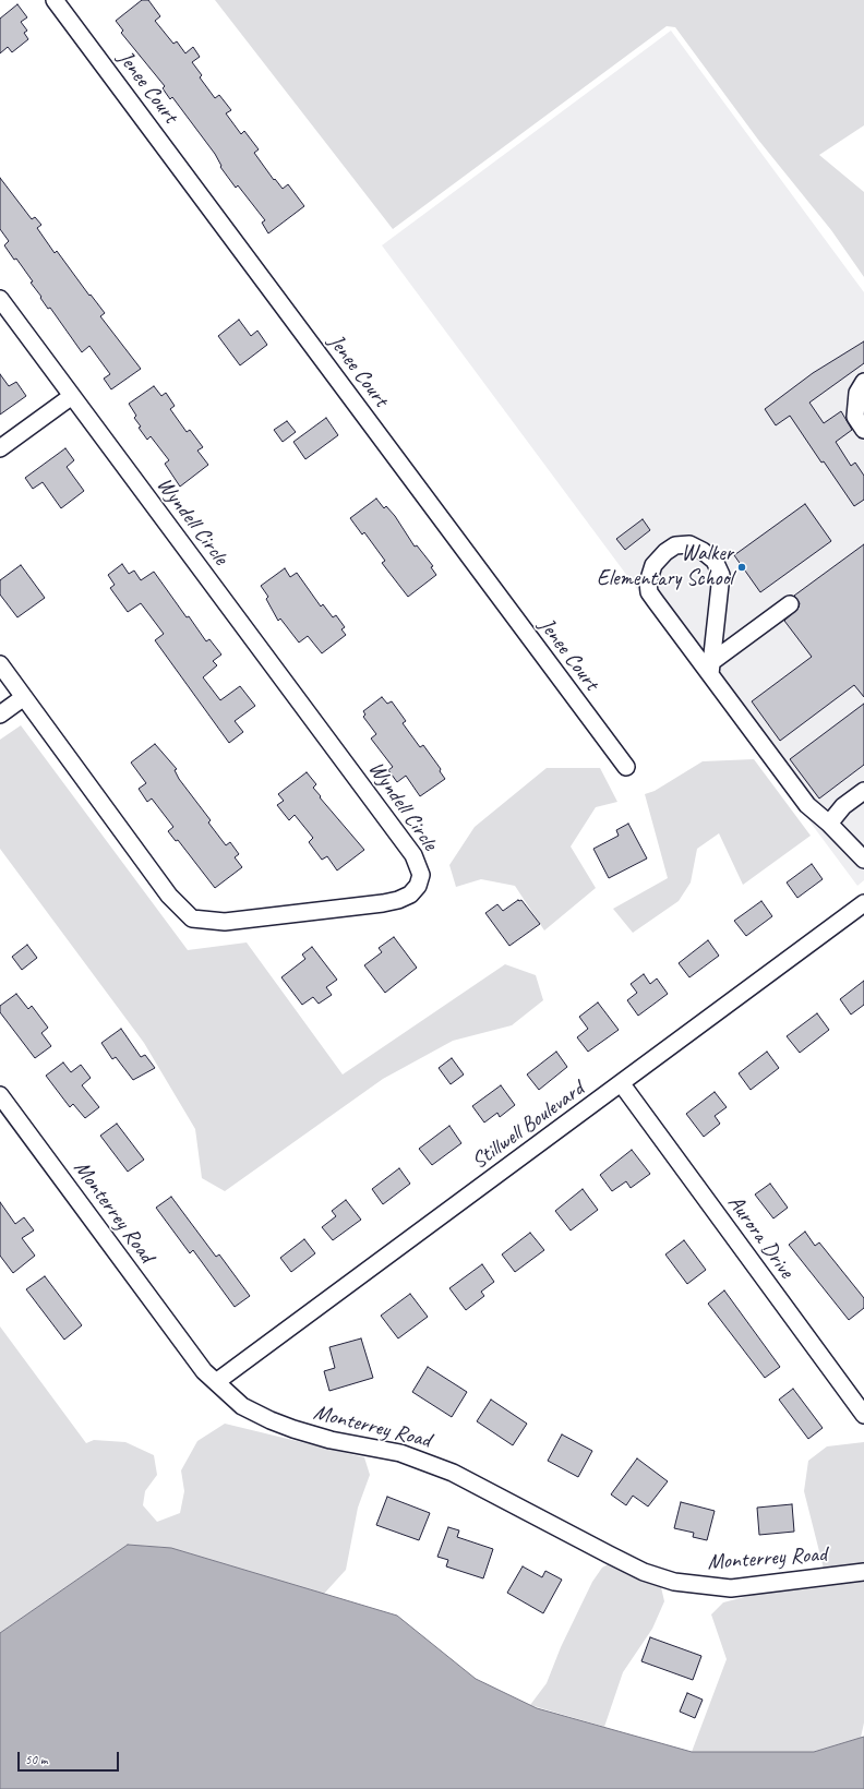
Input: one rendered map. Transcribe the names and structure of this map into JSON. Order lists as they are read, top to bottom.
{
  "streets": {
    "street": [
      "Jenee Court",
      "Wyndell Circle",
      "Stillwell Boulevard",
      "Monterrey Road",
      "Aurora Drive"
    ]
  },
  "crossings": [
    ["Stillwell Boulevard", "Monterrey Road"],
    ["Stillwell Boulevard", "Aurora Drive"]
  ],
  "places": ["Walker Elementary School"],
  "scale_bar": "50 m"
}
